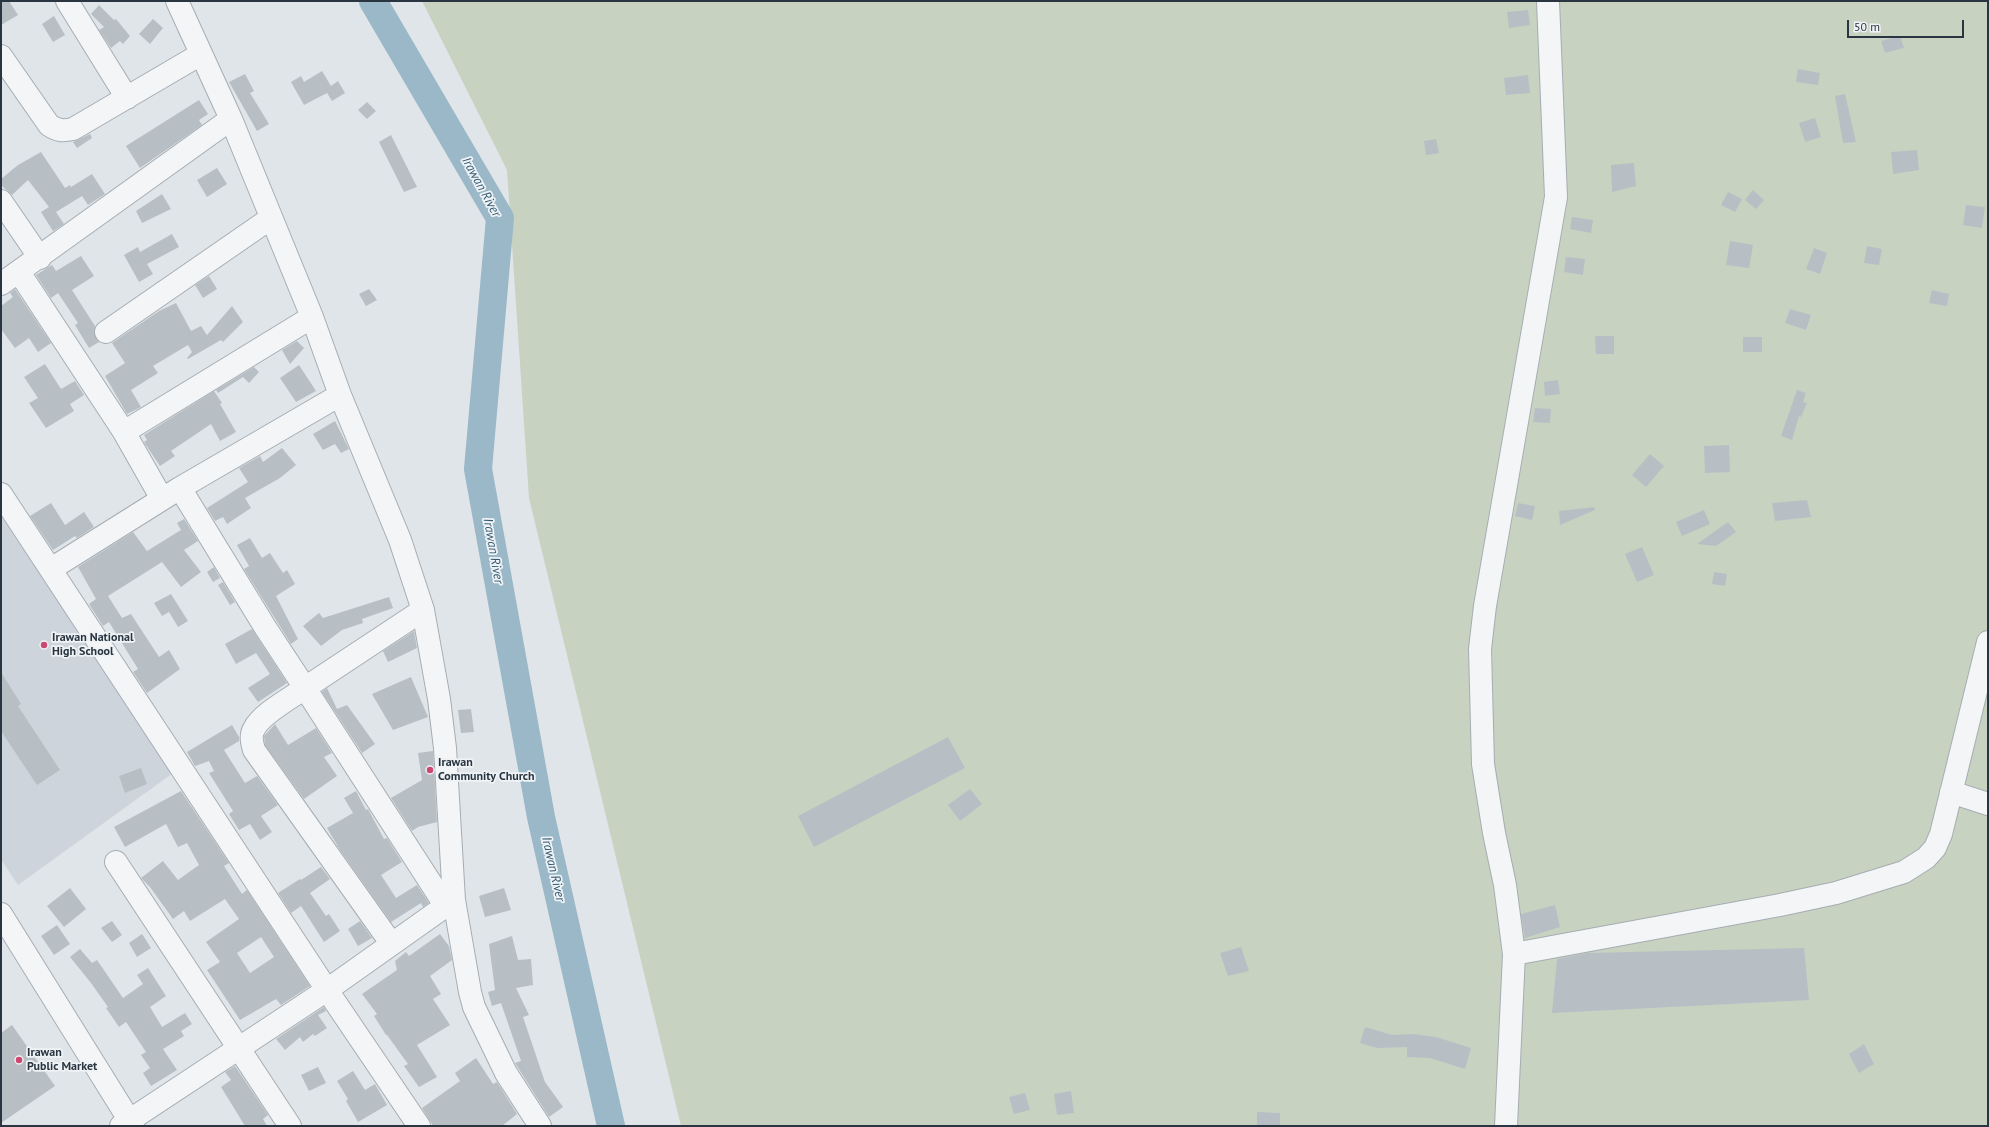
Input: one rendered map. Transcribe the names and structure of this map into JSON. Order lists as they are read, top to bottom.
{
  "water": ["Irawan River"],
  "places": ["Irawan National High School", "Irawan Community Church", "Irawan Public Market"],
  "scale_bar": "50 m"
}
